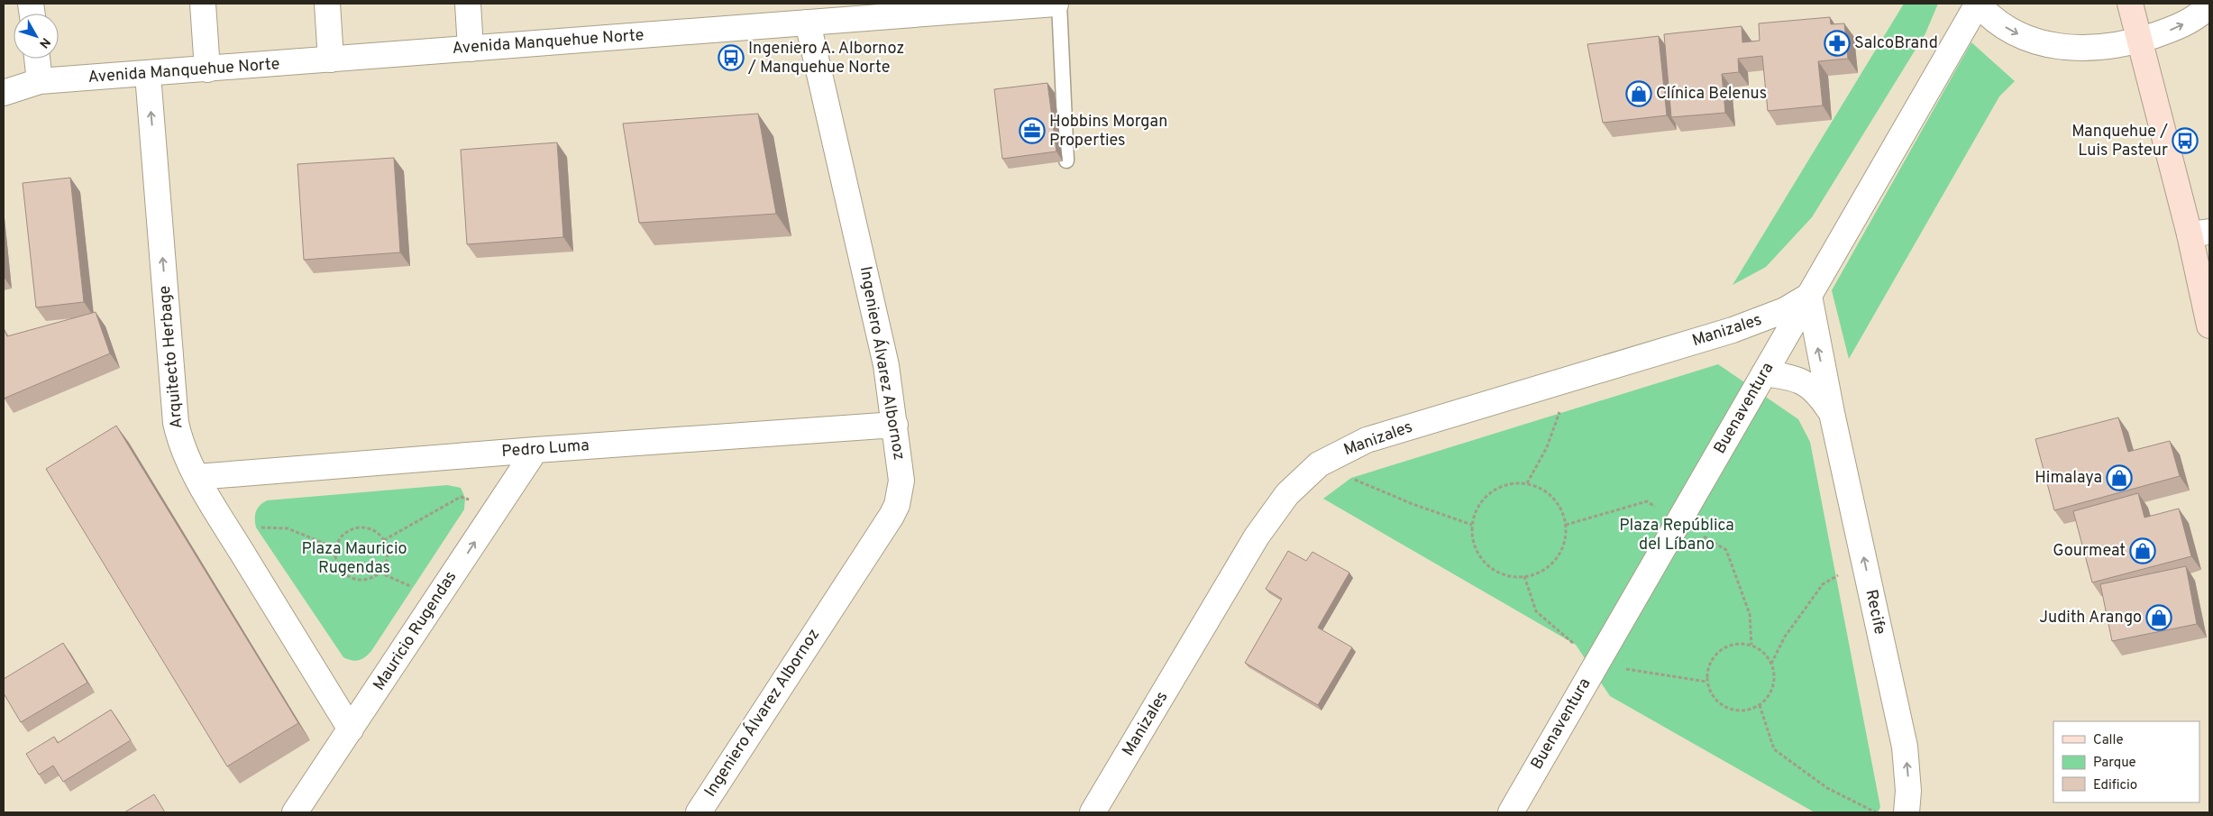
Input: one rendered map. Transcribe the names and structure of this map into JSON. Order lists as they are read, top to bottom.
{
  "streets": {
    "street": [
      "Avenida Manquehue Norte",
      "Manizales",
      "Arquitecto Herbage",
      "Ingeniero Álvarez Albornoz",
      "Buenaventura",
      "Pedro Luma",
      "Recife",
      "Mauricio Rugendas"
    ]
  },
  "crossings": [
    ["Avenida Manquehue Norte", "Arquitecto Herbage"],
    ["Avenida Manquehue Norte", "Ingeniero Álvarez Albornoz"],
    ["Manizales", "Buenaventura"],
    ["Manizales", "Recife"],
    ["Arquitecto Herbage", "Pedro Luma"],
    ["Arquitecto Herbage", "Mauricio Rugendas"],
    ["Ingeniero Álvarez Albornoz", "Pedro Luma"],
    ["Buenaventura", "Recife"],
    ["Pedro Luma", "Mauricio Rugendas"]
  ],
  "one_way": ["Arquitecto Herbage", "Recife", "Mauricio Rugendas"],
  "parks": ["Plaza República del Líbano", "Plaza Mauricio Rugendas"],
  "places": {
    "pharmacy": ["SalcoBrand"],
    "bus stop": ["Ingeniero A. Albornoz / Manquehue Norte", "Manquehue / Luis Pasteur"],
    "shop": [
      "Clínica Belenus",
      "Himalaya",
      "Gourmeat",
      "Judith Arango"
    ],
    "office": ["Hobbins Morgan Properties"]
  },
  "legend": ["Calle", "Parque", "Edificio"],
  "north": "bottom right"
}
